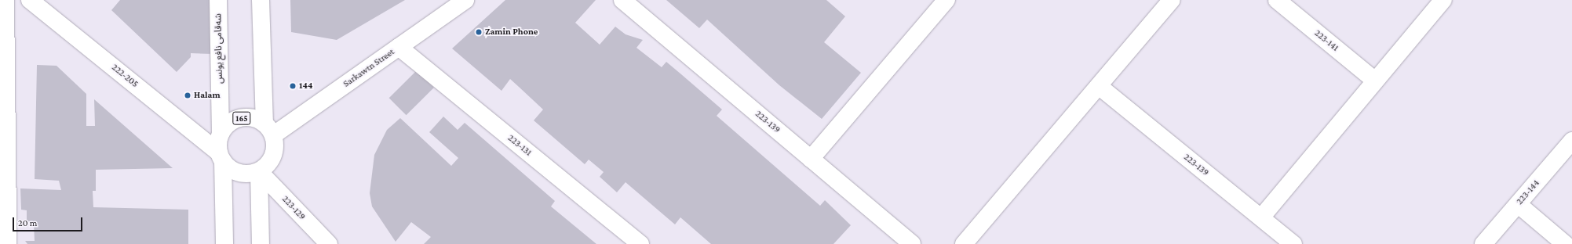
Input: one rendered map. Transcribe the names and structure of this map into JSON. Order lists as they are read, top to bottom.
{
  "streets": {
    "street": [
      "223-141",
      "شەقامی نافع یونس",
      "Sarkawtn Street",
      "222-205",
      "165",
      "223-139",
      "223-131",
      "223-144",
      "223-129"
    ]
  },
  "crossings": [
    ["شەقامی نافع یونس", "Sarkawtn Street"],
    ["شەقامی نافع یونس", "222-205"],
    ["شەقامی نافع یونس", "165"],
    ["شەقامی نافع یونس", "223-129"],
    ["Sarkawtn Street", "222-205"],
    ["Sarkawtn Street", "165"],
    ["Sarkawtn Street", "223-131"],
    ["Sarkawtn Street", "223-129"],
    ["222-205", "165"],
    ["222-205", "223-129"],
    ["165", "223-129"]
  ],
  "places": ["Zamin Phone", "144", "Halam"],
  "scale_bar": "20 m"
}
